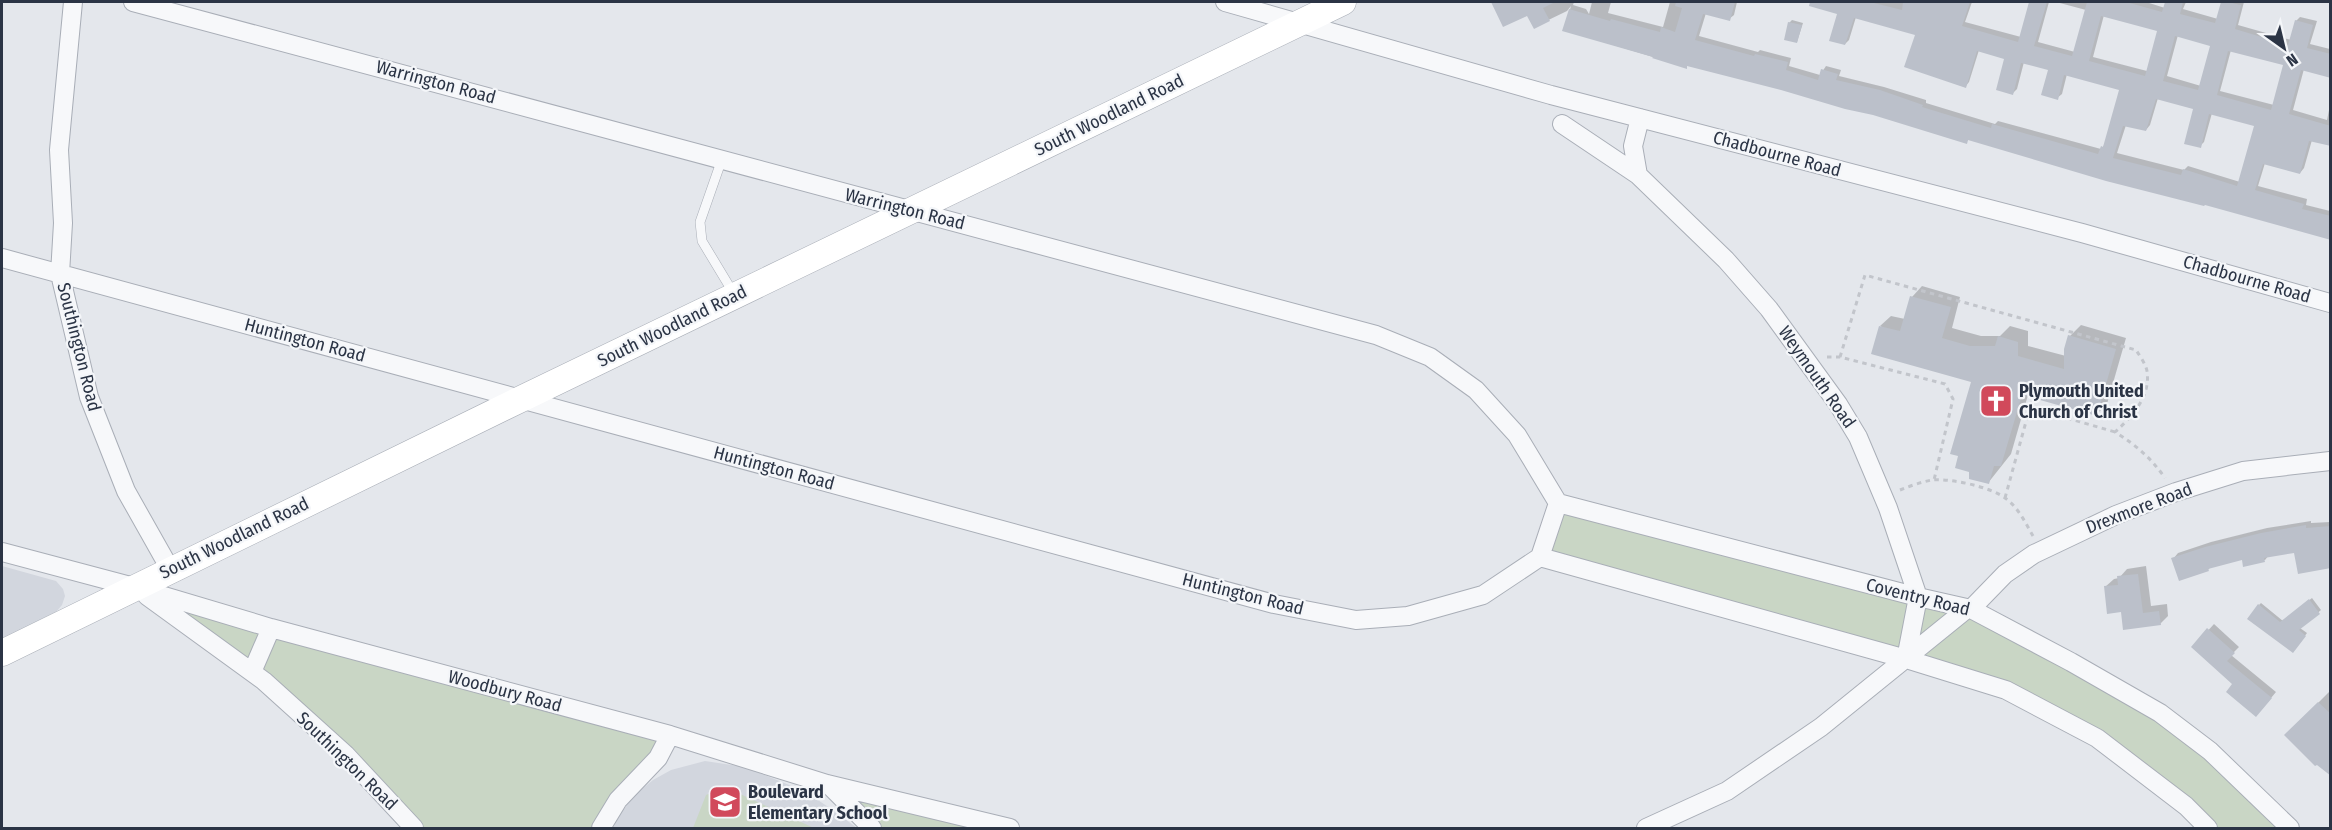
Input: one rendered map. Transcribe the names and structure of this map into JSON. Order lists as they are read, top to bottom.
{
  "streets": {
    "street": [
      "Warrington Road",
      "South Woodland Road",
      "Chadbourne Road",
      "Huntington Road",
      "Southington Road",
      "Weymouth Road",
      "Drexmore Road",
      "Coventry Road",
      "Woodbury Road"
    ]
  },
  "crossings": [
    ["Warrington Road", "South Woodland Road"],
    ["Warrington Road", "Coventry Road"],
    ["South Woodland Road", "Chadbourne Road"],
    ["South Woodland Road", "Huntington Road"],
    ["South Woodland Road", "Southington Road"],
    ["South Woodland Road", "Woodbury Road"],
    ["Huntington Road", "Southington Road"],
    ["Southington Road", "Woodbury Road"],
    ["Weymouth Road", "Drexmore Road"],
    ["Weymouth Road", "Coventry Road"],
    ["Drexmore Road", "Coventry Road"]
  ],
  "places": {
    "church": ["Plymouth United Church of Christ"],
    "school or university": ["Boulevard Elementary School"]
  },
  "north": "bottom right"
}
